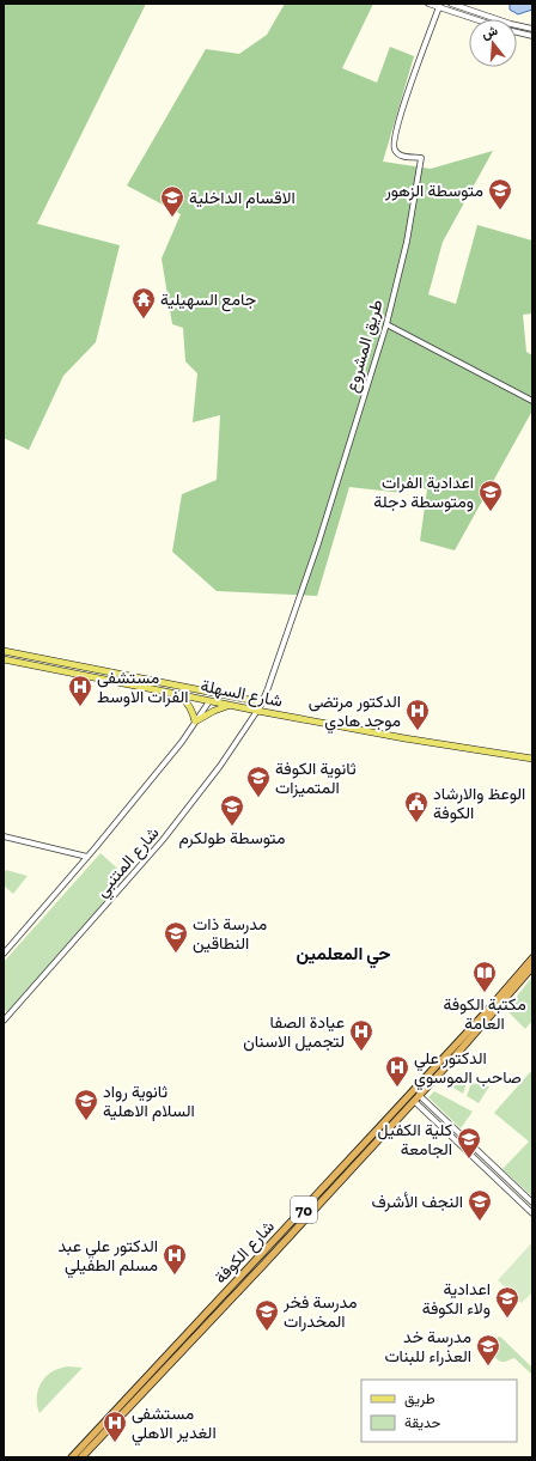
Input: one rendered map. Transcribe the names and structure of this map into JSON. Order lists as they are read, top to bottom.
{
  "streets": {
    "highway": ["70", "شارع الكوفة"],
    "main road": ["طريق المشروع", "شارع السهلة"],
    "street": ["شارع المتنبي"]
  },
  "crossings": [
    ["طريق المشروع", "شارع السهلة"],
    ["طريق المشروع", "شارع المتنبي"],
    ["شارع السهلة", "شارع المتنبي"]
  ],
  "districts": ["حي المعلمين"],
  "places": {
    "school or university": [
      "متوسطة الزهور",
      "الاقسام الداخلية",
      "اعدادية الفرات ومتوسطة دجلة",
      "ثانوية الكوفة المتميزات",
      "متوسطة طولكرم",
      "مدرسة ذات النطاقين",
      "ثانوية رواد السلام الاهلية",
      "كلية الكفيل الجامعة",
      "النجف الأشرف",
      "اعدادية ولاء الكوفة",
      "مدرسة فخر المخدرات",
      "مدرسة خد العذراء للبنات"
    ],
    "temple": ["جامع السهيلية"],
    "hospital": [
      "مستشفى الفرات الاوسط",
      "الدكتور مرتضى موجد هادي",
      "عيادة الصفا لتجميل الاسنان",
      "الدكتور علي صاحب الموسوي",
      "الدكتور علي عبد مسلم الطفيلي",
      "مستشفى الغدير الاهلي"
    ],
    "public building": ["الوعظ والارشاد الكوفة"],
    "library": ["مكتبة الكوفة العامة"]
  },
  "legend": ["طريق", "حديقة"],
  "north": "top"
}
